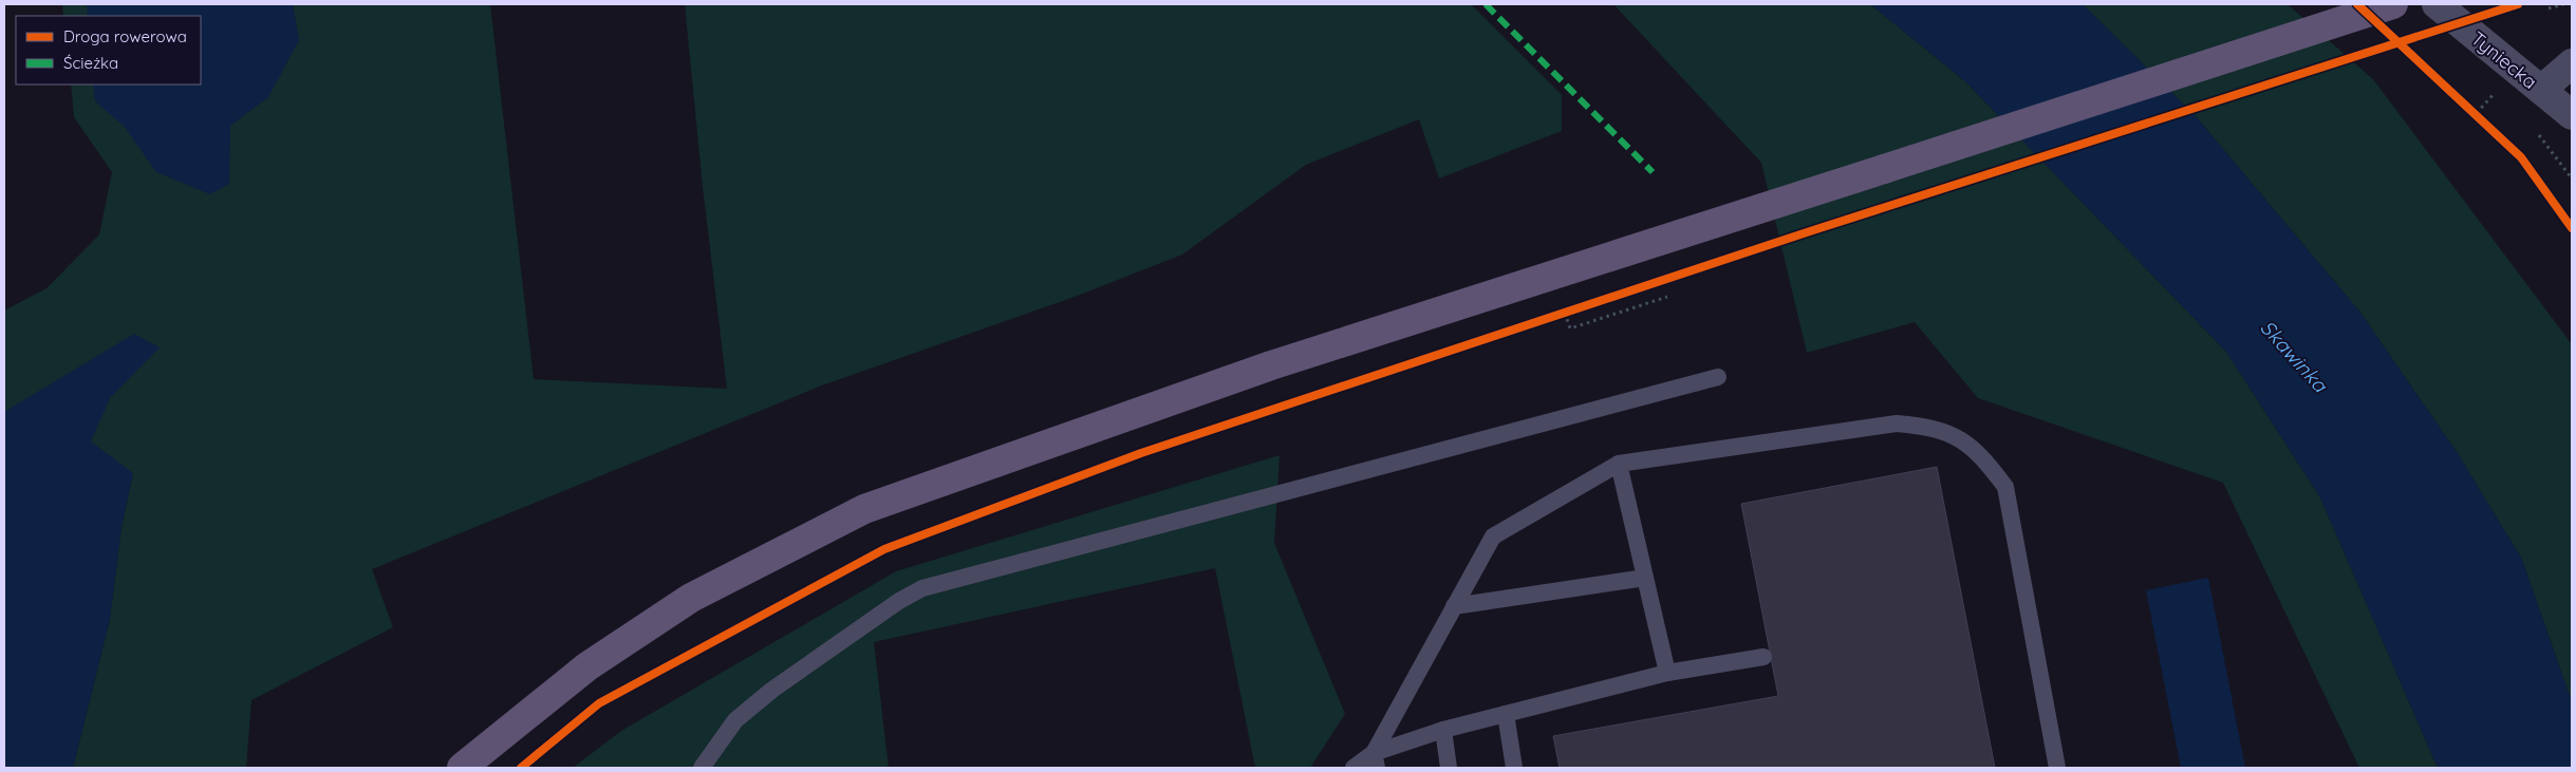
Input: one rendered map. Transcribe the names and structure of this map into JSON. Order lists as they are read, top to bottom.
{
  "streets": {
    "street": ["Tyniecka"]
  },
  "water": ["Skawinka"],
  "legend": ["Droga rowerowa", "Ścieżka"]
}
